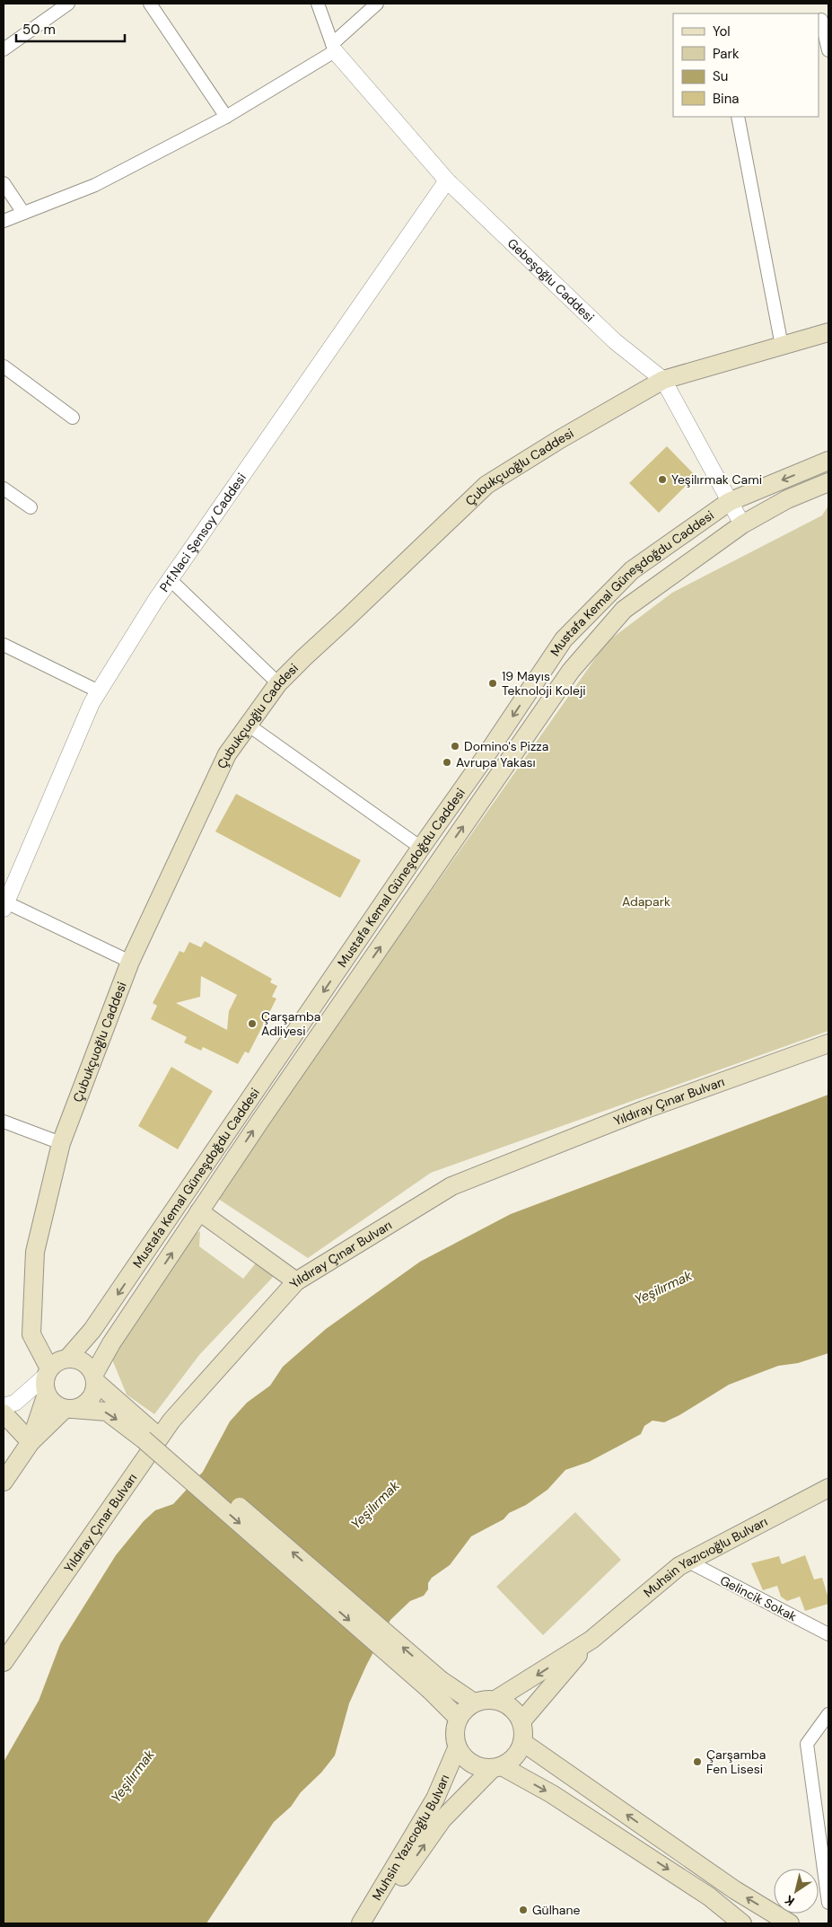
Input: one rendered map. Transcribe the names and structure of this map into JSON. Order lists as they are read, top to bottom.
{
  "streets": {
    "main road": [
      "Çubukçuoğlu Caddesi",
      "Mustafa Kemal Güneşdoğdu Caddesi",
      "Yıldıray Çınar Bulvarı",
      "Muhsin Yazıcıoğlu Bulvarı"
    ],
    "street": ["Gebeşoğlu Caddesi", "Prf.Naci Şensoy Caddesi", "Gelincik Sokak"]
  },
  "crossings": [
    ["Gebeşoğlu Caddesi", "Çubukçuoğlu Caddesi"],
    ["Gebeşoğlu Caddesi", "Prf.Naci Şensoy Caddesi"],
    ["Gebeşoğlu Caddesi", "Mustafa Kemal Güneşdoğdu Caddesi"],
    ["Çubukçuoğlu Caddesi", "Mustafa Kemal Güneşdoğdu Caddesi"],
    ["Muhsin Yazıcıoğlu Bulvarı", "Gelincik Sokak"]
  ],
  "water": ["Yeşilırmak"],
  "parks": ["Adapark"],
  "places": [
    "Yeşilırmak Cami",
    "19 Mayıs Teknoloji Koleji",
    "Domino's Pizza",
    "Avrupa Yakası",
    "Çarşamba Adliyesi",
    "Çarşamba Fen Lisesi",
    "Gülhane"
  ],
  "legend": [
    "Yol",
    "Park",
    "Su",
    "Bina"
  ],
  "scale_bar": "50 m",
  "north": "bottom left"
}
